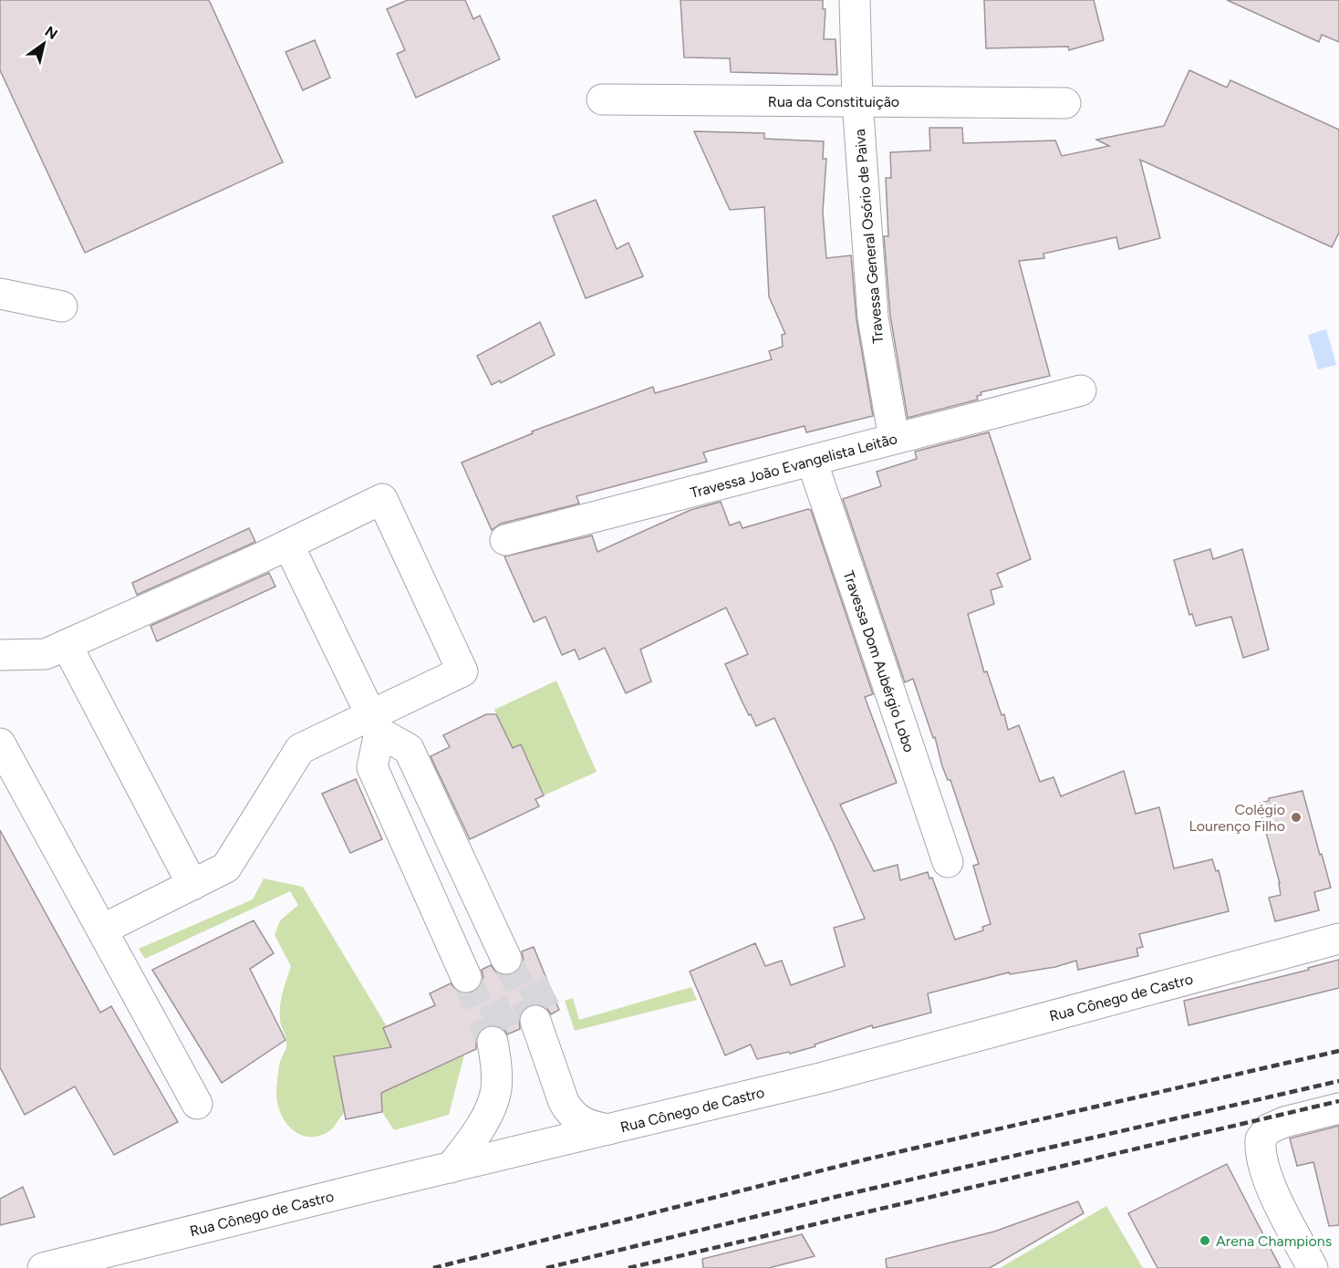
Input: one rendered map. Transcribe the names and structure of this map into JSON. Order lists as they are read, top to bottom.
{
  "streets": {
    "street": [
      "Rua da Constituição",
      "Travessa General Osório de Paiva",
      "Travessa João Evangelista Leitão",
      "Travessa Dom Aubérgio Lobo",
      "Rua Cônego de Castro"
    ]
  },
  "crossings": [
    ["Rua da Constituição", "Travessa General Osório de Paiva"],
    ["Travessa General Osório de Paiva", "Travessa João Evangelista Leitão"],
    ["Travessa João Evangelista Leitão", "Travessa Dom Aubérgio Lobo"]
  ],
  "places": ["Colégio Lourenço Filho", "Arena Champions"],
  "north": "top right"
}
